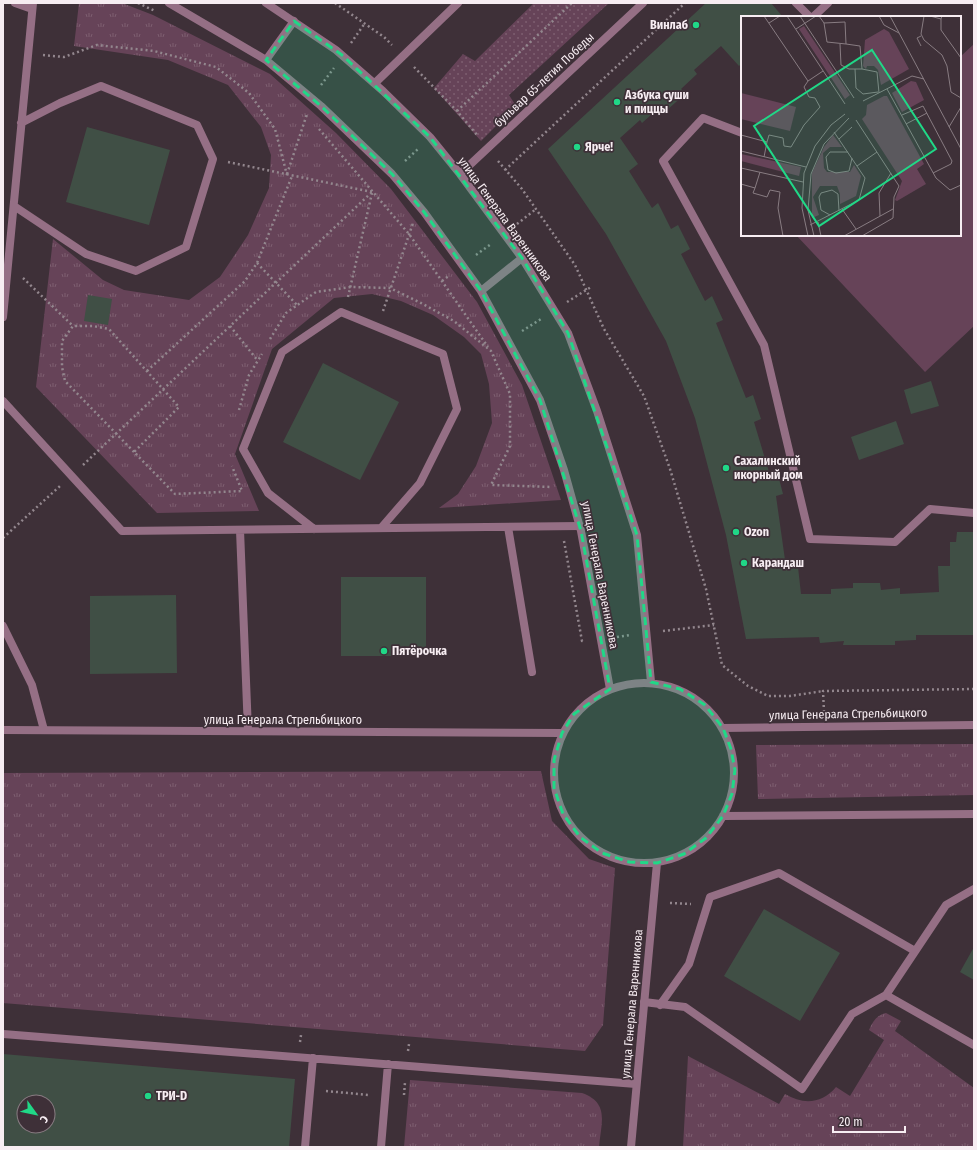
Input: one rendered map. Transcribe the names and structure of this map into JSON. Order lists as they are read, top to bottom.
{
  "streets": {
    "street": ["бульвар 65-летия Победы", "улица Генерала Варенникова", "улица Генерала Стрельбицкого"]
  },
  "crossings": [
    ["бульвар 65-летия Победы", "улица Генерала Варенникова"]
  ],
  "places": [
    "Винлаб",
    "Азбука суши и пиццы",
    "Ярче!",
    "Сахалинский икорный дом",
    "Ozon",
    "Карандаш",
    "Пятёрочка",
    "ТРИ-D"
  ],
  "scale_bar": "20 m",
  "north": "bottom right"
}
